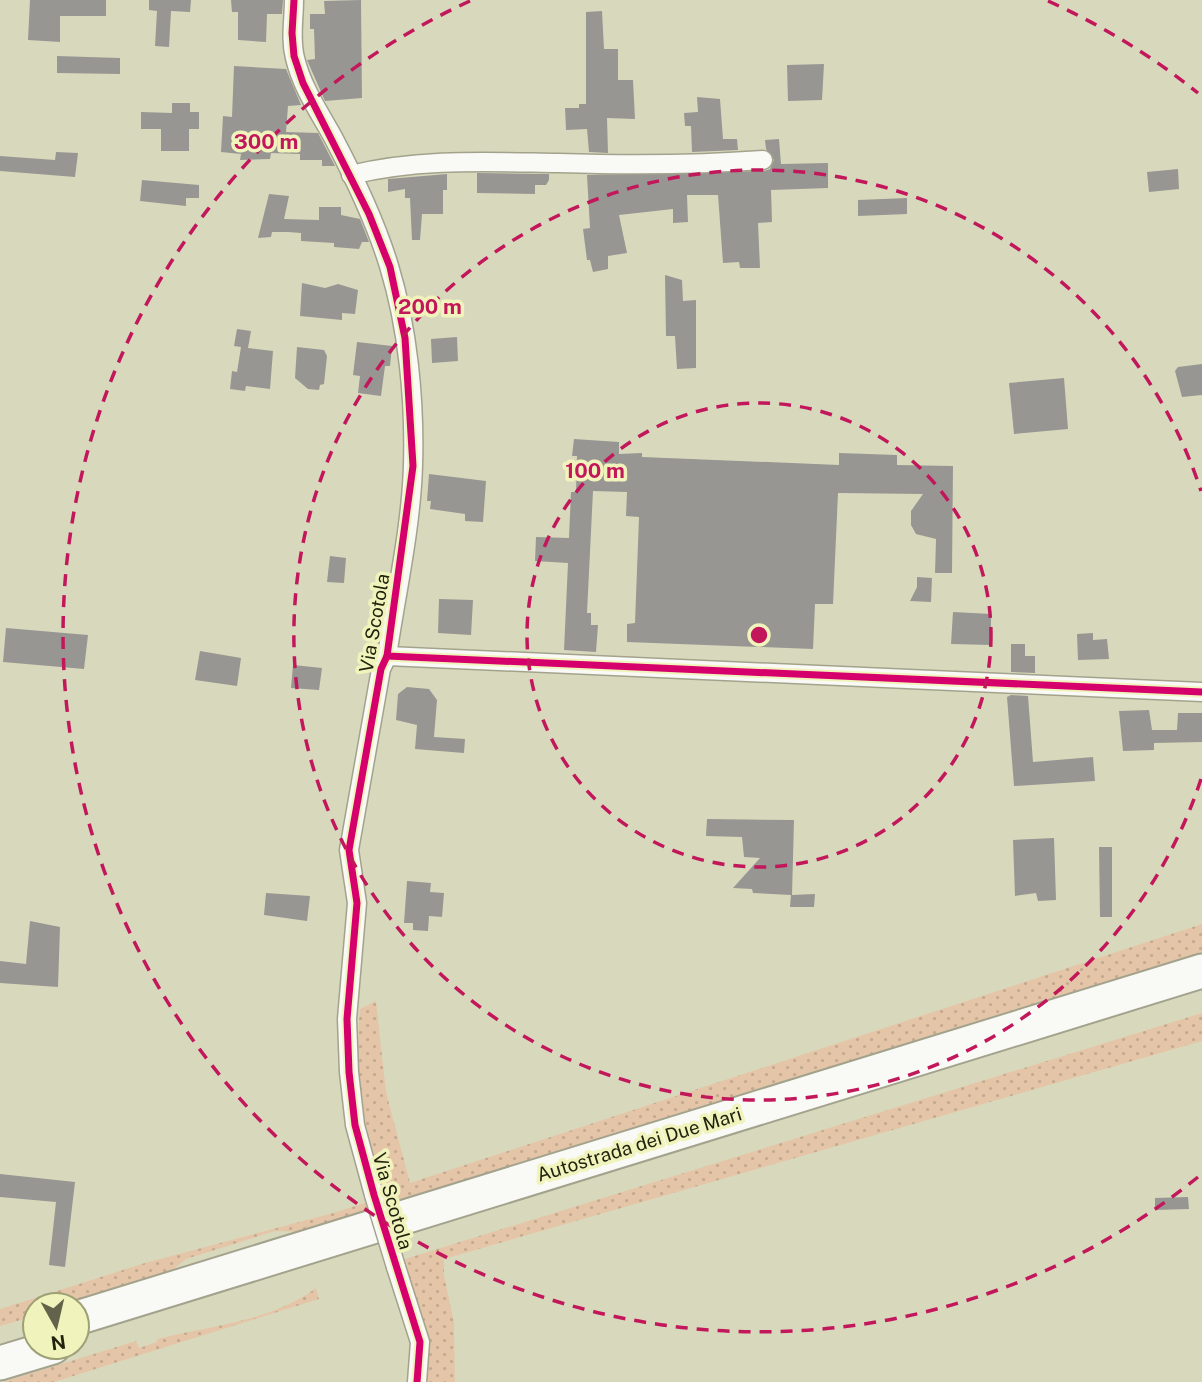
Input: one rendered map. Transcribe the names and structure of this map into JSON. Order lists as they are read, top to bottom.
{
  "streets": {
    "highway": ["Autostrada dei Due Mari"],
    "street": ["Via Scotola"]
  },
  "north": "bottom",
  "rings": ["300 m", "200 m", "100 m"]
}
